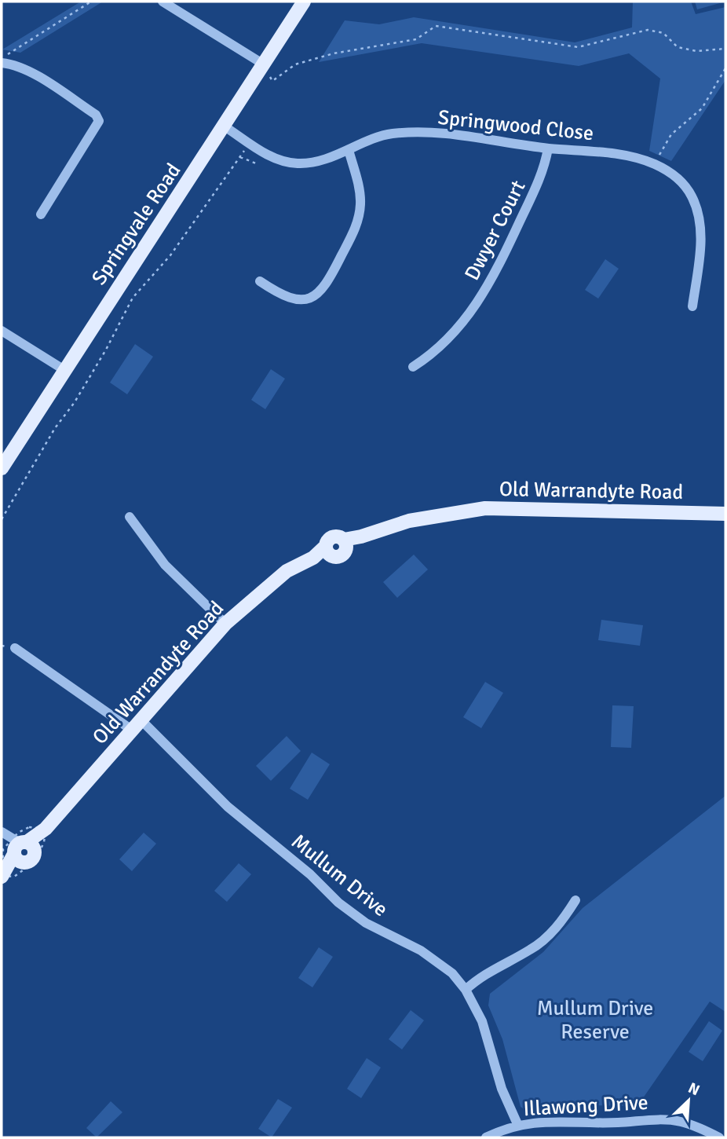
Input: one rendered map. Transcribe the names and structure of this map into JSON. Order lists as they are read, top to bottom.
{
  "streets": {
    "main road": ["Springvale Road", "Old Warrandyte Road"],
    "street": [
      "Springwood Close",
      "Dwyer Court",
      "Mullum Drive",
      "Illawong Drive"
    ]
  },
  "crossings": [
    ["Springwood Close", "Springvale Road"],
    ["Springwood Close", "Dwyer Court"],
    ["Old Warrandyte Road", "Mullum Drive"],
    ["Mullum Drive", "Illawong Drive"]
  ],
  "parks": ["Mullum Drive Reserve"],
  "north": "top right"
}
